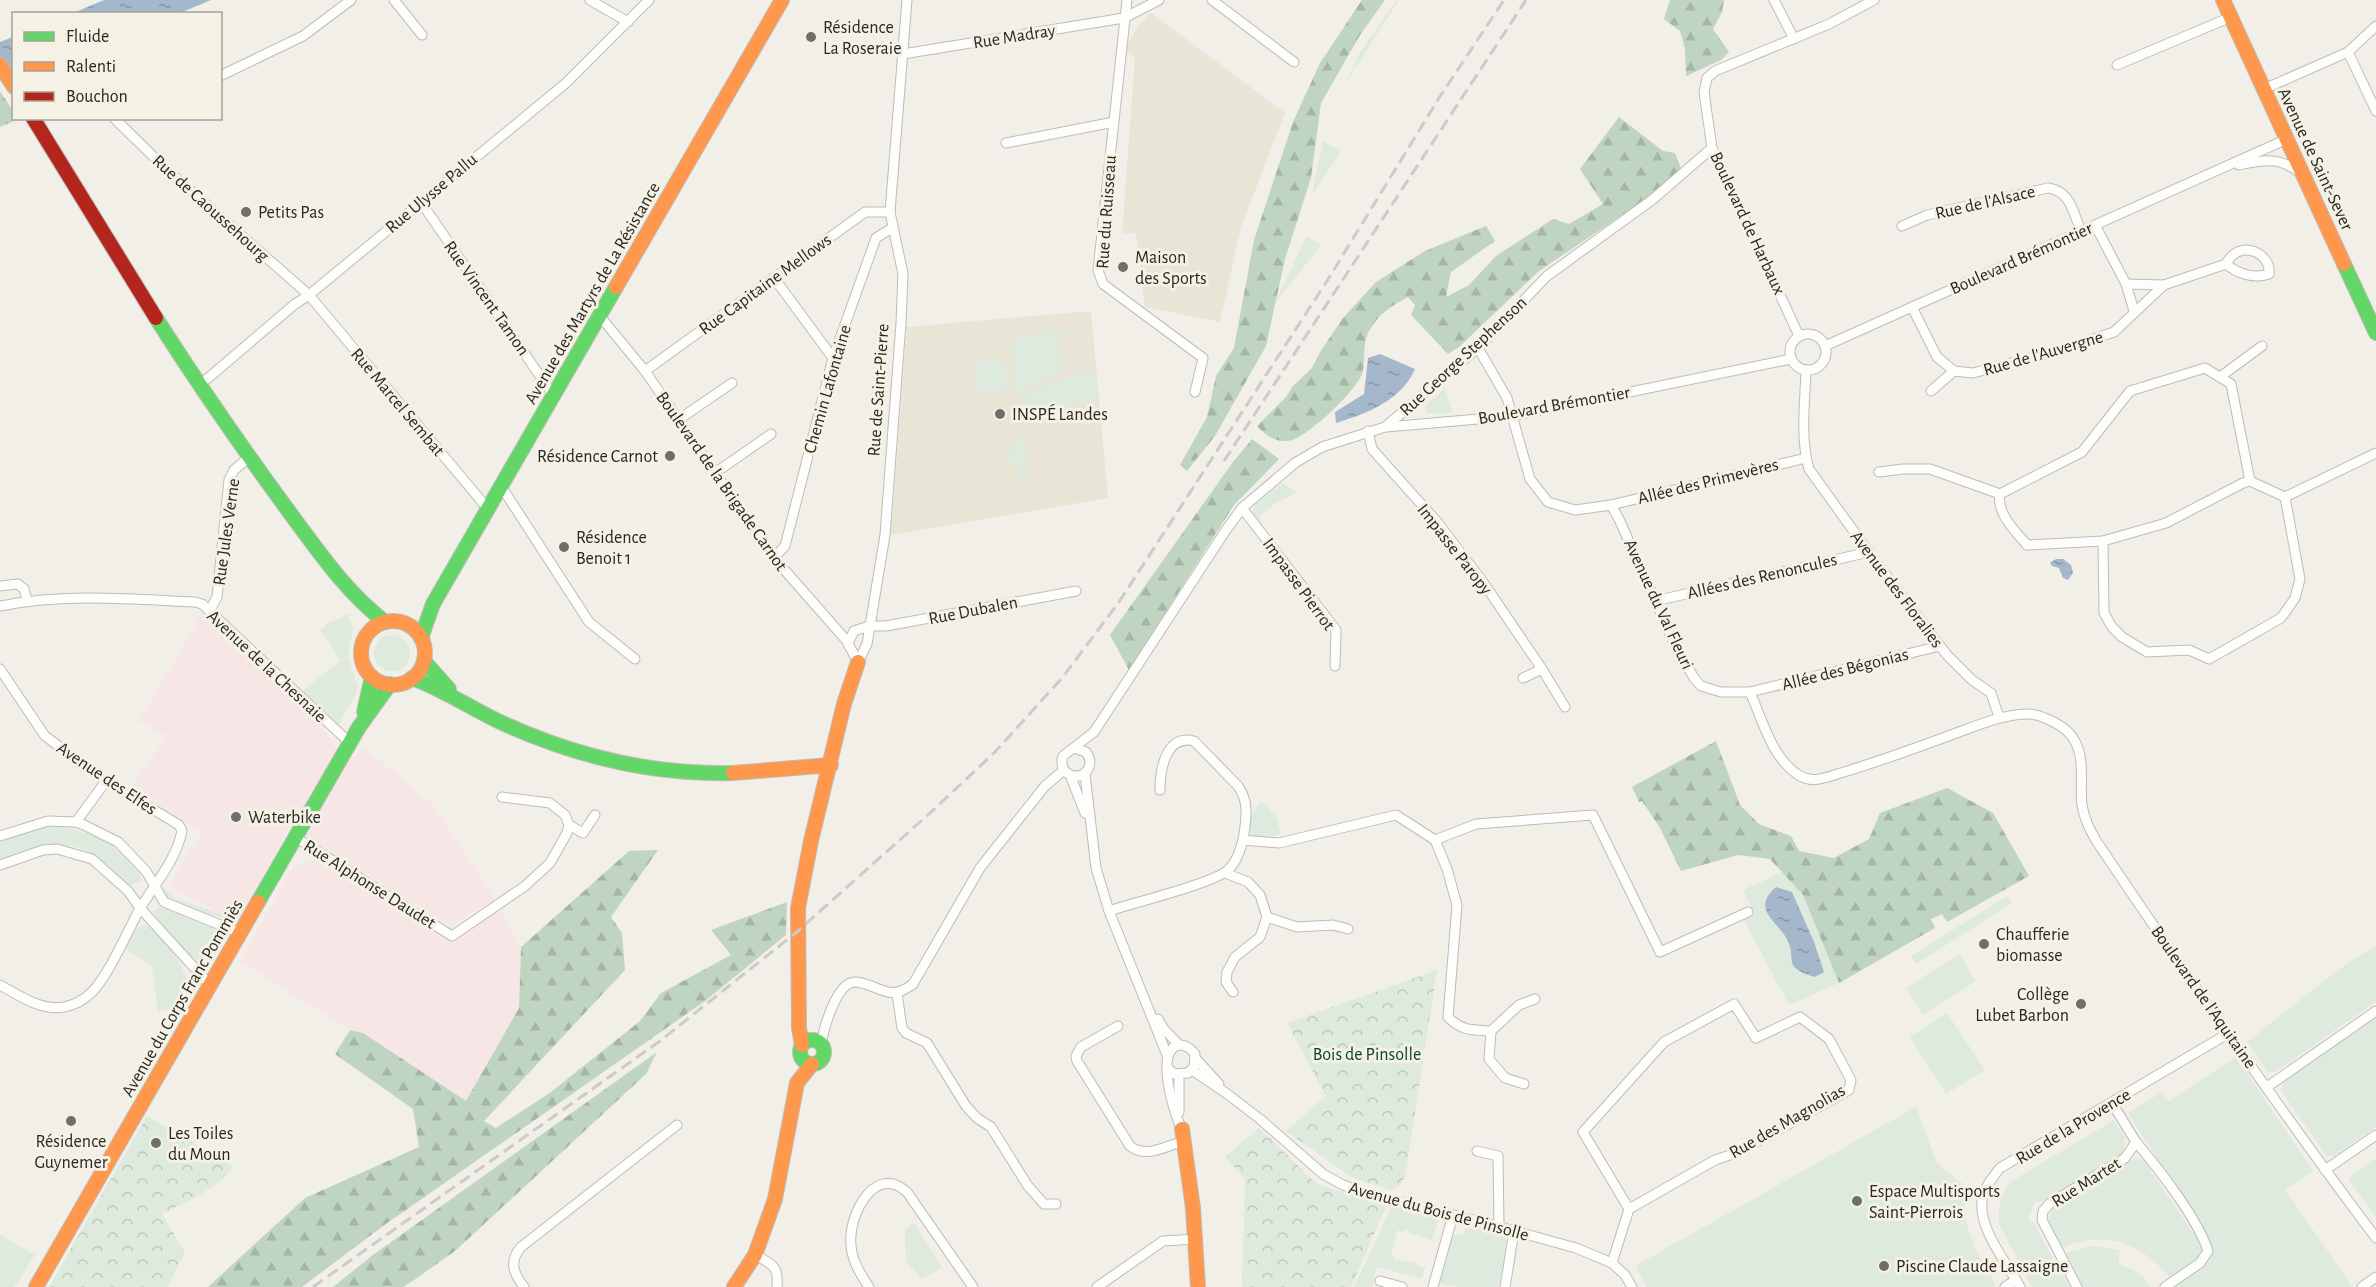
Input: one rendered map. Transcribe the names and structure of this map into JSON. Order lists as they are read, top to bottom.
{
  "streets": {
    "main road": [
      "Avenue de Saint-Sever",
      "Avenue des Martyrs de La Résistance",
      "Rue de Saint-Pierre",
      "Avenue du Corps Franc Pommiès"
    ],
    "street": [
      "Rue Madray",
      "Rue Ulysse Pallu",
      "Rue de l'Alsace",
      "Rue de Caoussehourg",
      "Rue du Ruisseau",
      "Boulevard de Harbaux",
      "Boulevard Brémontier",
      "Rue Capitaine Mellows",
      "Rue Vincent Tamon",
      "Rue de l'Auvergne",
      "Rue George Stephenson",
      "Chemin Lafontaine",
      "Rue Marcel Sembat",
      "Boulevard de la Brigade Carnot",
      "Allée des Primevères",
      "Rue Jules Verne",
      "Impasse Paropy",
      "Allées des Renoncules",
      "Impasse Pierrot",
      "Avenue des Floralies",
      "Avenue du Val Fleuri",
      "Rue Dubalen",
      "Avenue de la Chesnaie",
      "Allée des Bégonias",
      "Avenue des Elfes",
      "Rue Alphonse Daudet",
      "Boulevard de l'Aquitaine",
      "Rue des Magnolias",
      "Rue de la Provence",
      "Rue Martet",
      "Avenue du Bois de Pinsolle"
    ]
  },
  "crossings": [
    ["Rue Madray", "Rue du Ruisseau"],
    ["Rue Madray", "Rue de Saint-Pierre"],
    ["Avenue de Saint-Sever", "Boulevard Brémontier"],
    ["Rue Ulysse Pallu", "Rue de Caoussehourg"],
    ["Rue Ulysse Pallu", "Rue Vincent Tamon"],
    ["Rue Ulysse Pallu", "Rue Marcel Sembat"],
    ["Rue de l'Alsace", "Boulevard Brémontier"],
    ["Rue de Caoussehourg", "Rue Marcel Sembat"],
    ["Boulevard de Harbaux", "Boulevard Brémontier"],
    ["Boulevard de Harbaux", "Rue George Stephenson"],
    ["Boulevard de Harbaux", "Avenue des Floralies"],
    ["Boulevard Brémontier", "Rue George Stephenson"],
    ["Boulevard Brémontier", "Avenue des Floralies"],
    ["Rue Capitaine Mellows", "Rue de Saint-Pierre"],
    ["Rue Capitaine Mellows", "Boulevard de la Brigade Carnot"],
    ["Avenue des Martyrs de La Résistance", "Rue Vincent Tamon"],
    ["Avenue des Martyrs de La Résistance", "Rue Marcel Sembat"],
    ["Avenue des Martyrs de La Résistance", "Boulevard de la Brigade Carnot"],
    ["Avenue des Martyrs de La Résistance", "Avenue du Corps Franc Pommiès"],
    ["Rue George Stephenson", "Impasse Paropy"],
    ["Rue George Stephenson", "Impasse Pierrot"],
    ["Chemin Lafontaine", "Rue de Saint-Pierre"],
    ["Chemin Lafontaine", "Boulevard de la Brigade Carnot"],
    ["Rue de Saint-Pierre", "Boulevard de la Brigade Carnot"],
    ["Rue de Saint-Pierre", "Rue Dubalen"],
    ["Allée des Primevères", "Avenue des Floralies"],
    ["Allée des Primevères", "Avenue du Val Fleuri"],
    ["Rue Jules Verne", "Avenue de la Chesnaie"],
    ["Allées des Renoncules", "Avenue des Floralies"],
    ["Allées des Renoncules", "Avenue du Val Fleuri"],
    ["Avenue des Floralies", "Allée des Bégonias"],
    ["Avenue des Floralies", "Boulevard de l'Aquitaine"],
    ["Avenue du Val Fleuri", "Allée des Bégonias"],
    ["Avenue de la Chesnaie", "Avenue du Corps Franc Pommiès"],
    ["Rue Alphonse Daudet", "Avenue du Corps Franc Pommiès"],
    ["Boulevard de l'Aquitaine", "Rue de la Provence"],
    ["Rue de la Provence", "Rue Martet"]
  ],
  "parks": ["Bois de Pinsolle"],
  "places": [
    "Résidence La Roseraie",
    "Petits Pas",
    "Maison des Sports",
    "INSPÉ Landes",
    "Résidence Carnot",
    "Résidence Benoit 1",
    "Waterbike",
    "Chaufferie biomasse",
    "Collège Lubet Barbon",
    "Résidence Guynemer",
    "Les Toiles du Moun",
    "Espace Multisports Saint-Pierrois",
    "Piscine Claude Lassaigne"
  ],
  "legend": ["Fluide", "Ralenti", "Bouchon"]
}
